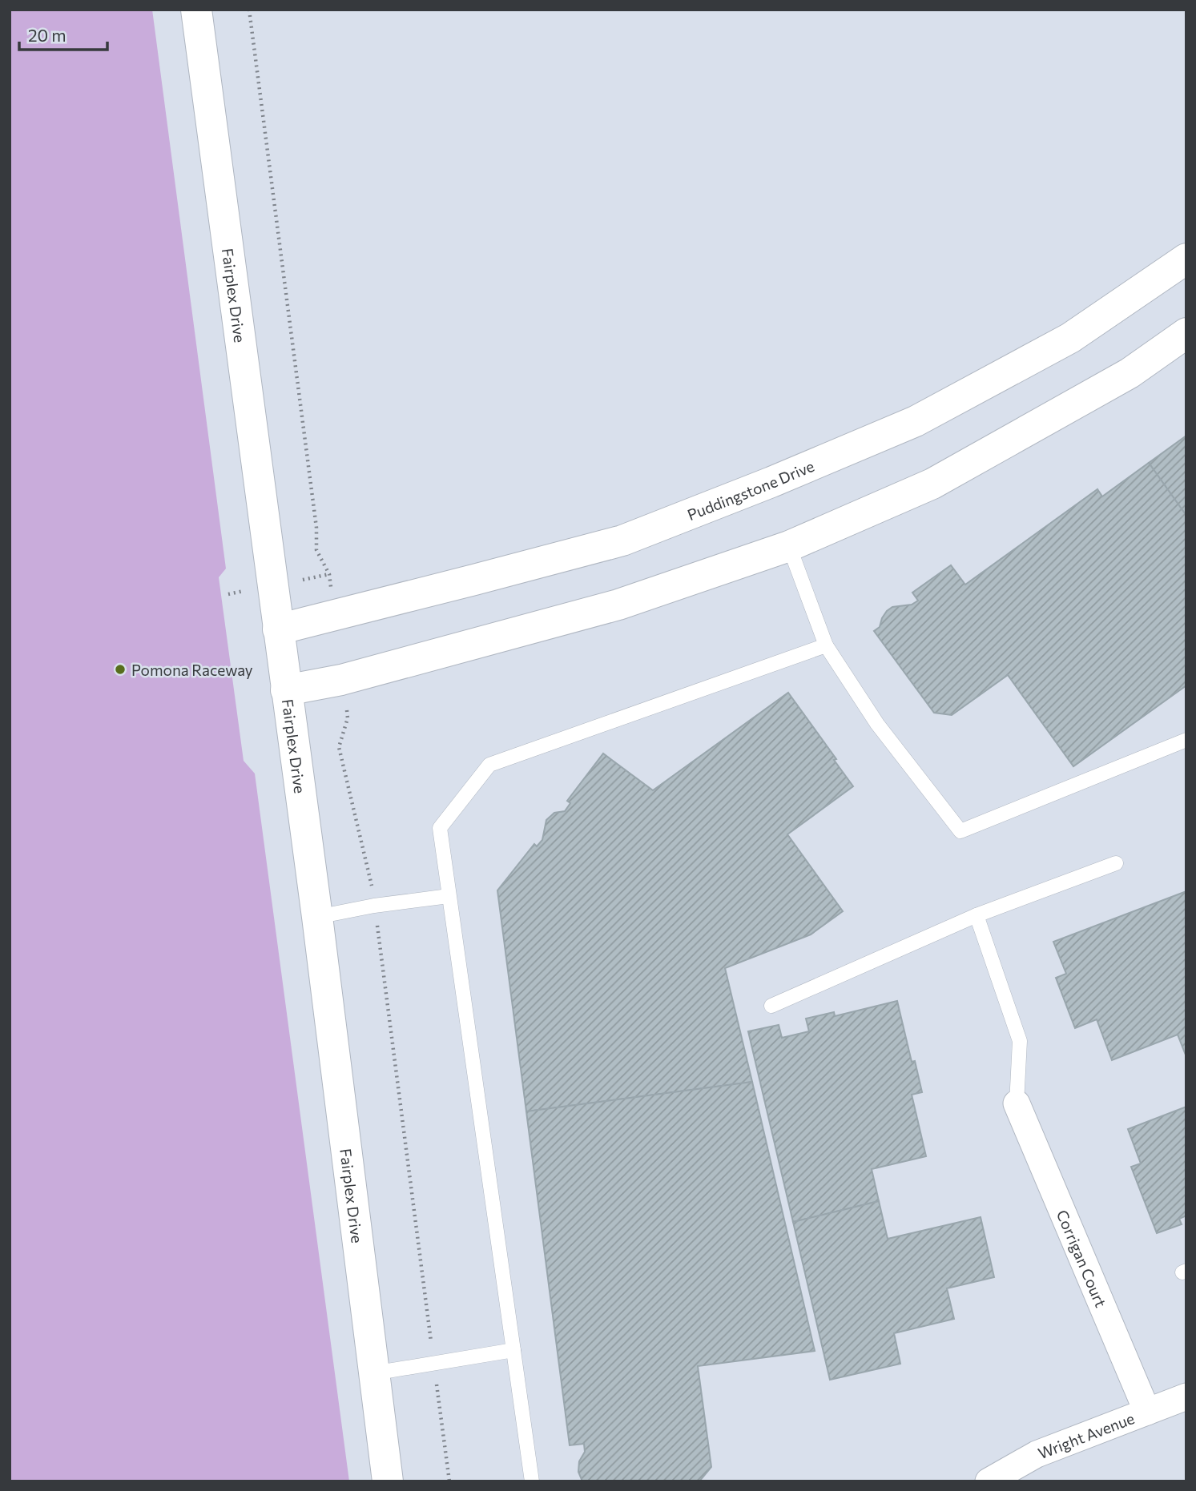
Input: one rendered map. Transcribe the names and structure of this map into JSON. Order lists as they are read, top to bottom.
{
  "streets": {
    "street": [
      "Fairplex Drive",
      "Puddingstone Drive",
      "Corrigan Court",
      "Wright Avenue"
    ]
  },
  "crossings": [
    ["Fairplex Drive", "Puddingstone Drive"],
    ["Corrigan Court", "Wright Avenue"]
  ],
  "places": ["Pomona Raceway"],
  "scale_bar": "20 m"
}
